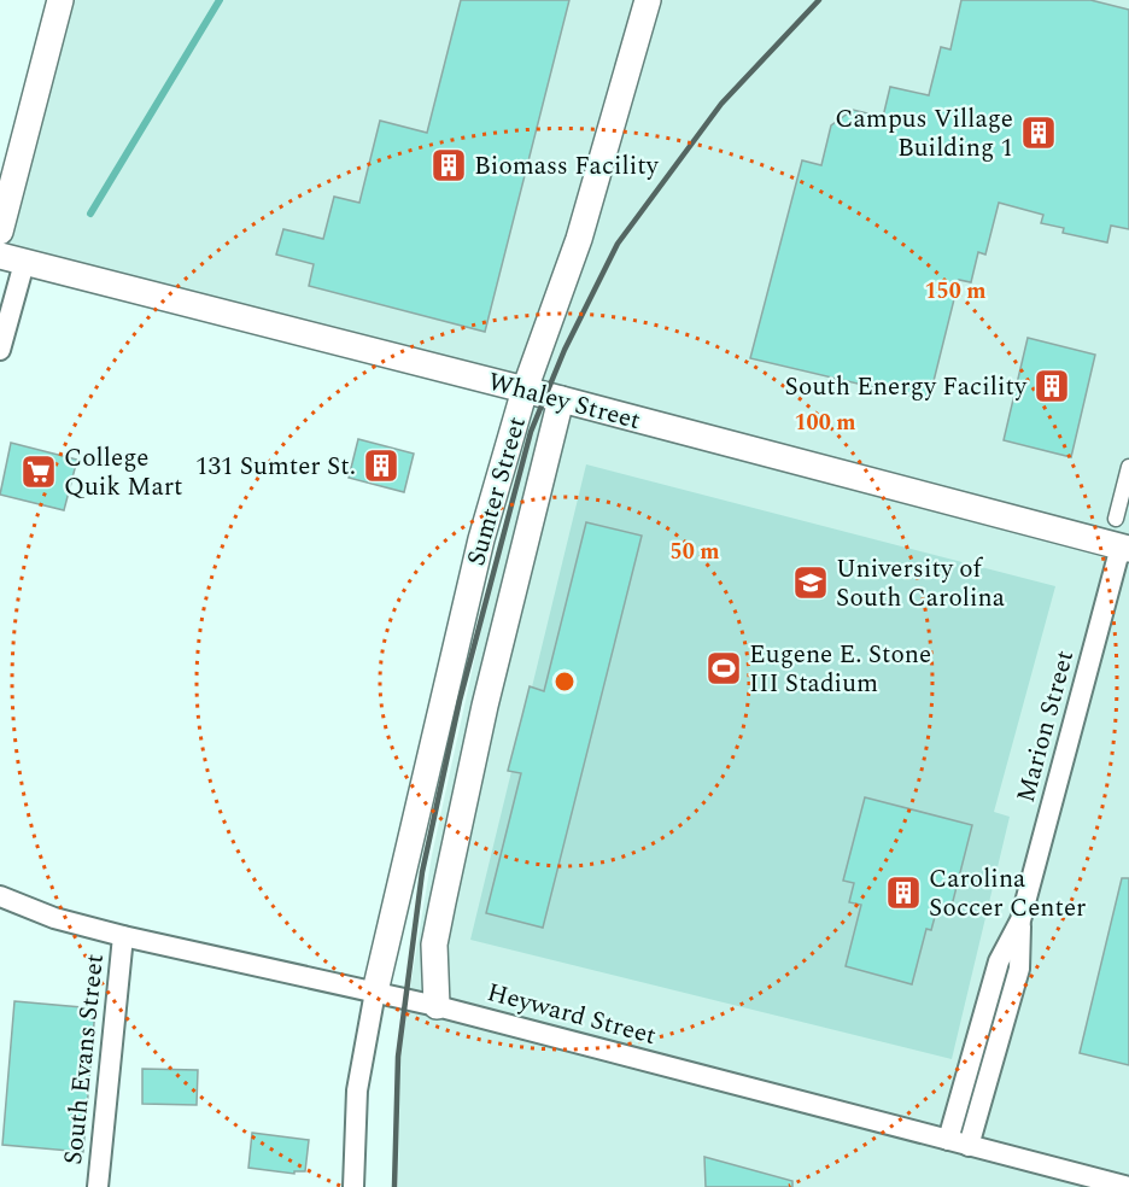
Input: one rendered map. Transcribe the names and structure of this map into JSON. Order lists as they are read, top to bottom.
{
  "streets": {
    "street": [
      "Whaley Street",
      "Sumter Street",
      "Marion Street",
      "Heyward Street",
      "South Evans Street"
    ]
  },
  "crossings": [
    ["Whaley Street", "Sumter Street"],
    ["Whaley Street", "Marion Street"],
    ["Sumter Street", "Heyward Street"],
    ["Marion Street", "Heyward Street"],
    ["Heyward Street", "South Evans Street"]
  ],
  "places": {
    "building": [
      "Campus Village Building 1",
      "Biomass Facility",
      "South Energy Facility",
      "131 Sumter St.",
      "Carolina Soccer Center"
    ],
    "supermarket": ["College Quik Mart"],
    "school or university": ["University of South Carolina"],
    "sports": ["Eugene E. Stone III Stadium"]
  },
  "rings": ["150 m", "100 m", "50 m"]
}
